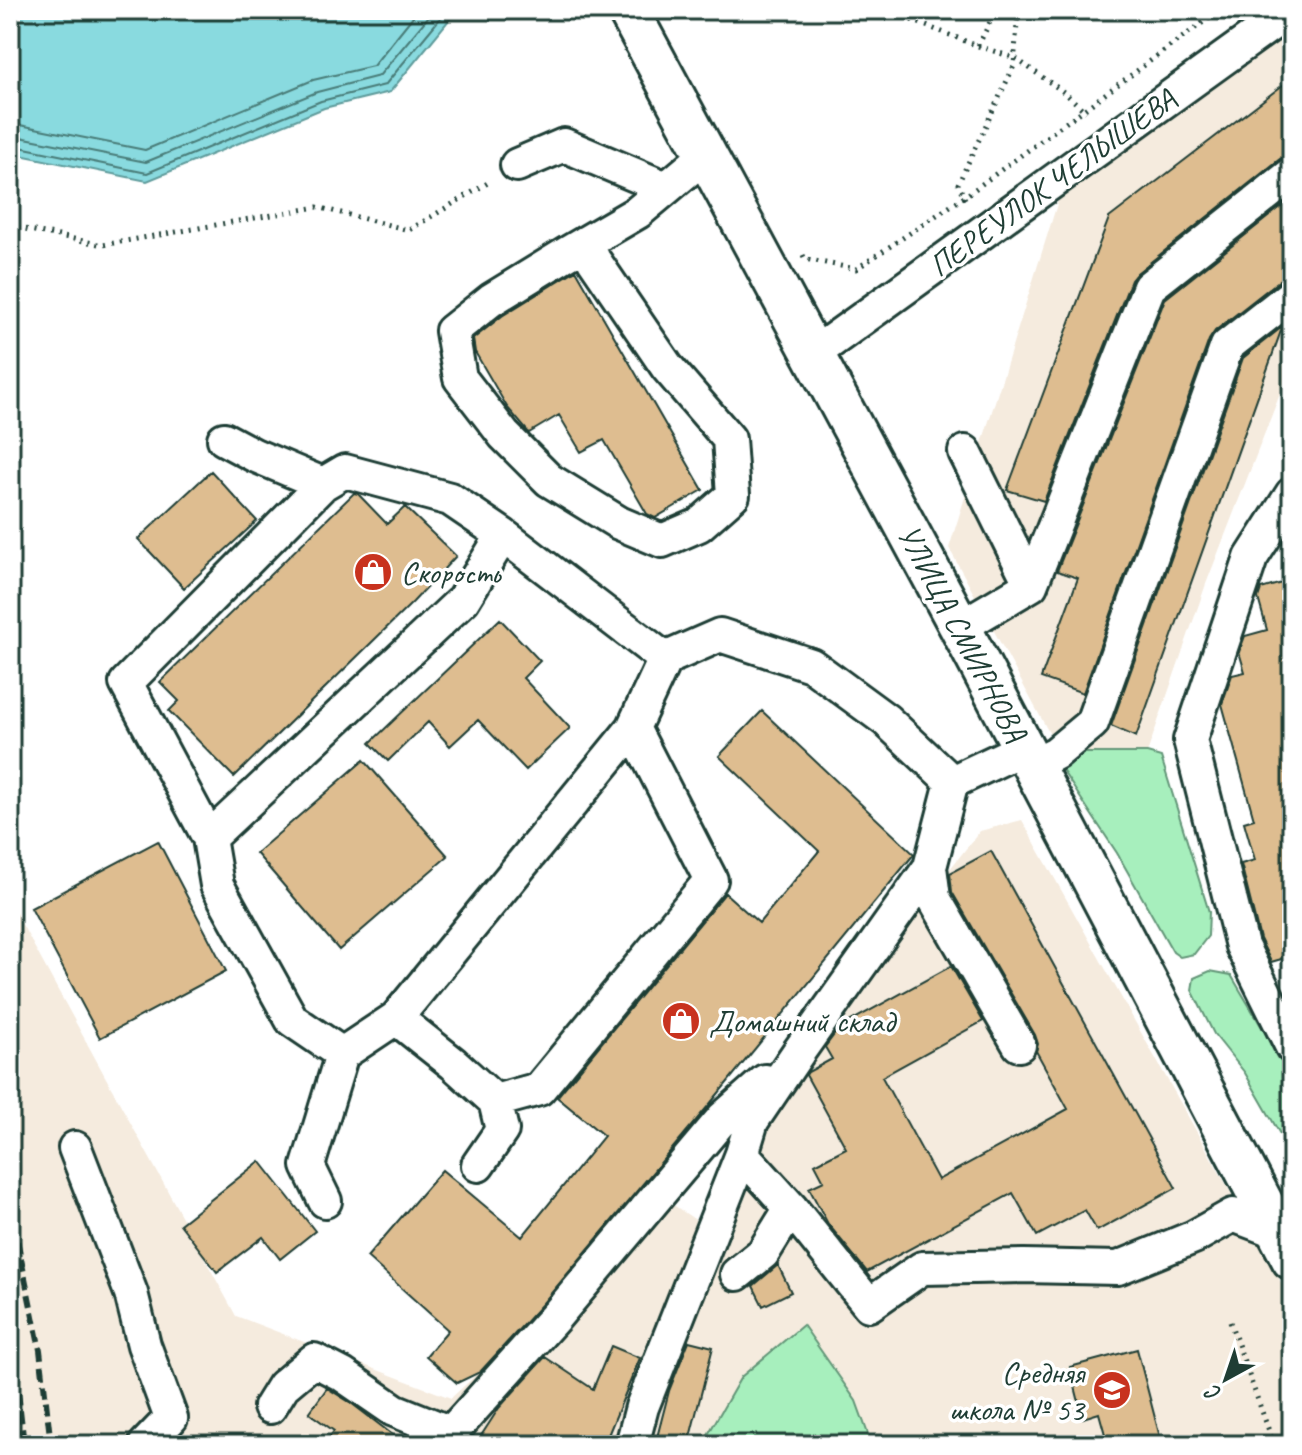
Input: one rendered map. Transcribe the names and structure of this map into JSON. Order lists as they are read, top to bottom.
{
  "streets": {
    "main road": ["УЛИЦА СМИРНОВА"],
    "street": ["ПЕРЕУЛОК ЧЕЛЫШЕВА"]
  },
  "crossings": [
    ["ПЕРЕУЛОК ЧЕЛЫШЕВА", "УЛИЦА СМИРНОВА"]
  ],
  "places": {
    "shop": ["Скорость", "Домашний склад"],
    "school or university": ["Средняя школа № 53"]
  },
  "north": "bottom left"
}
